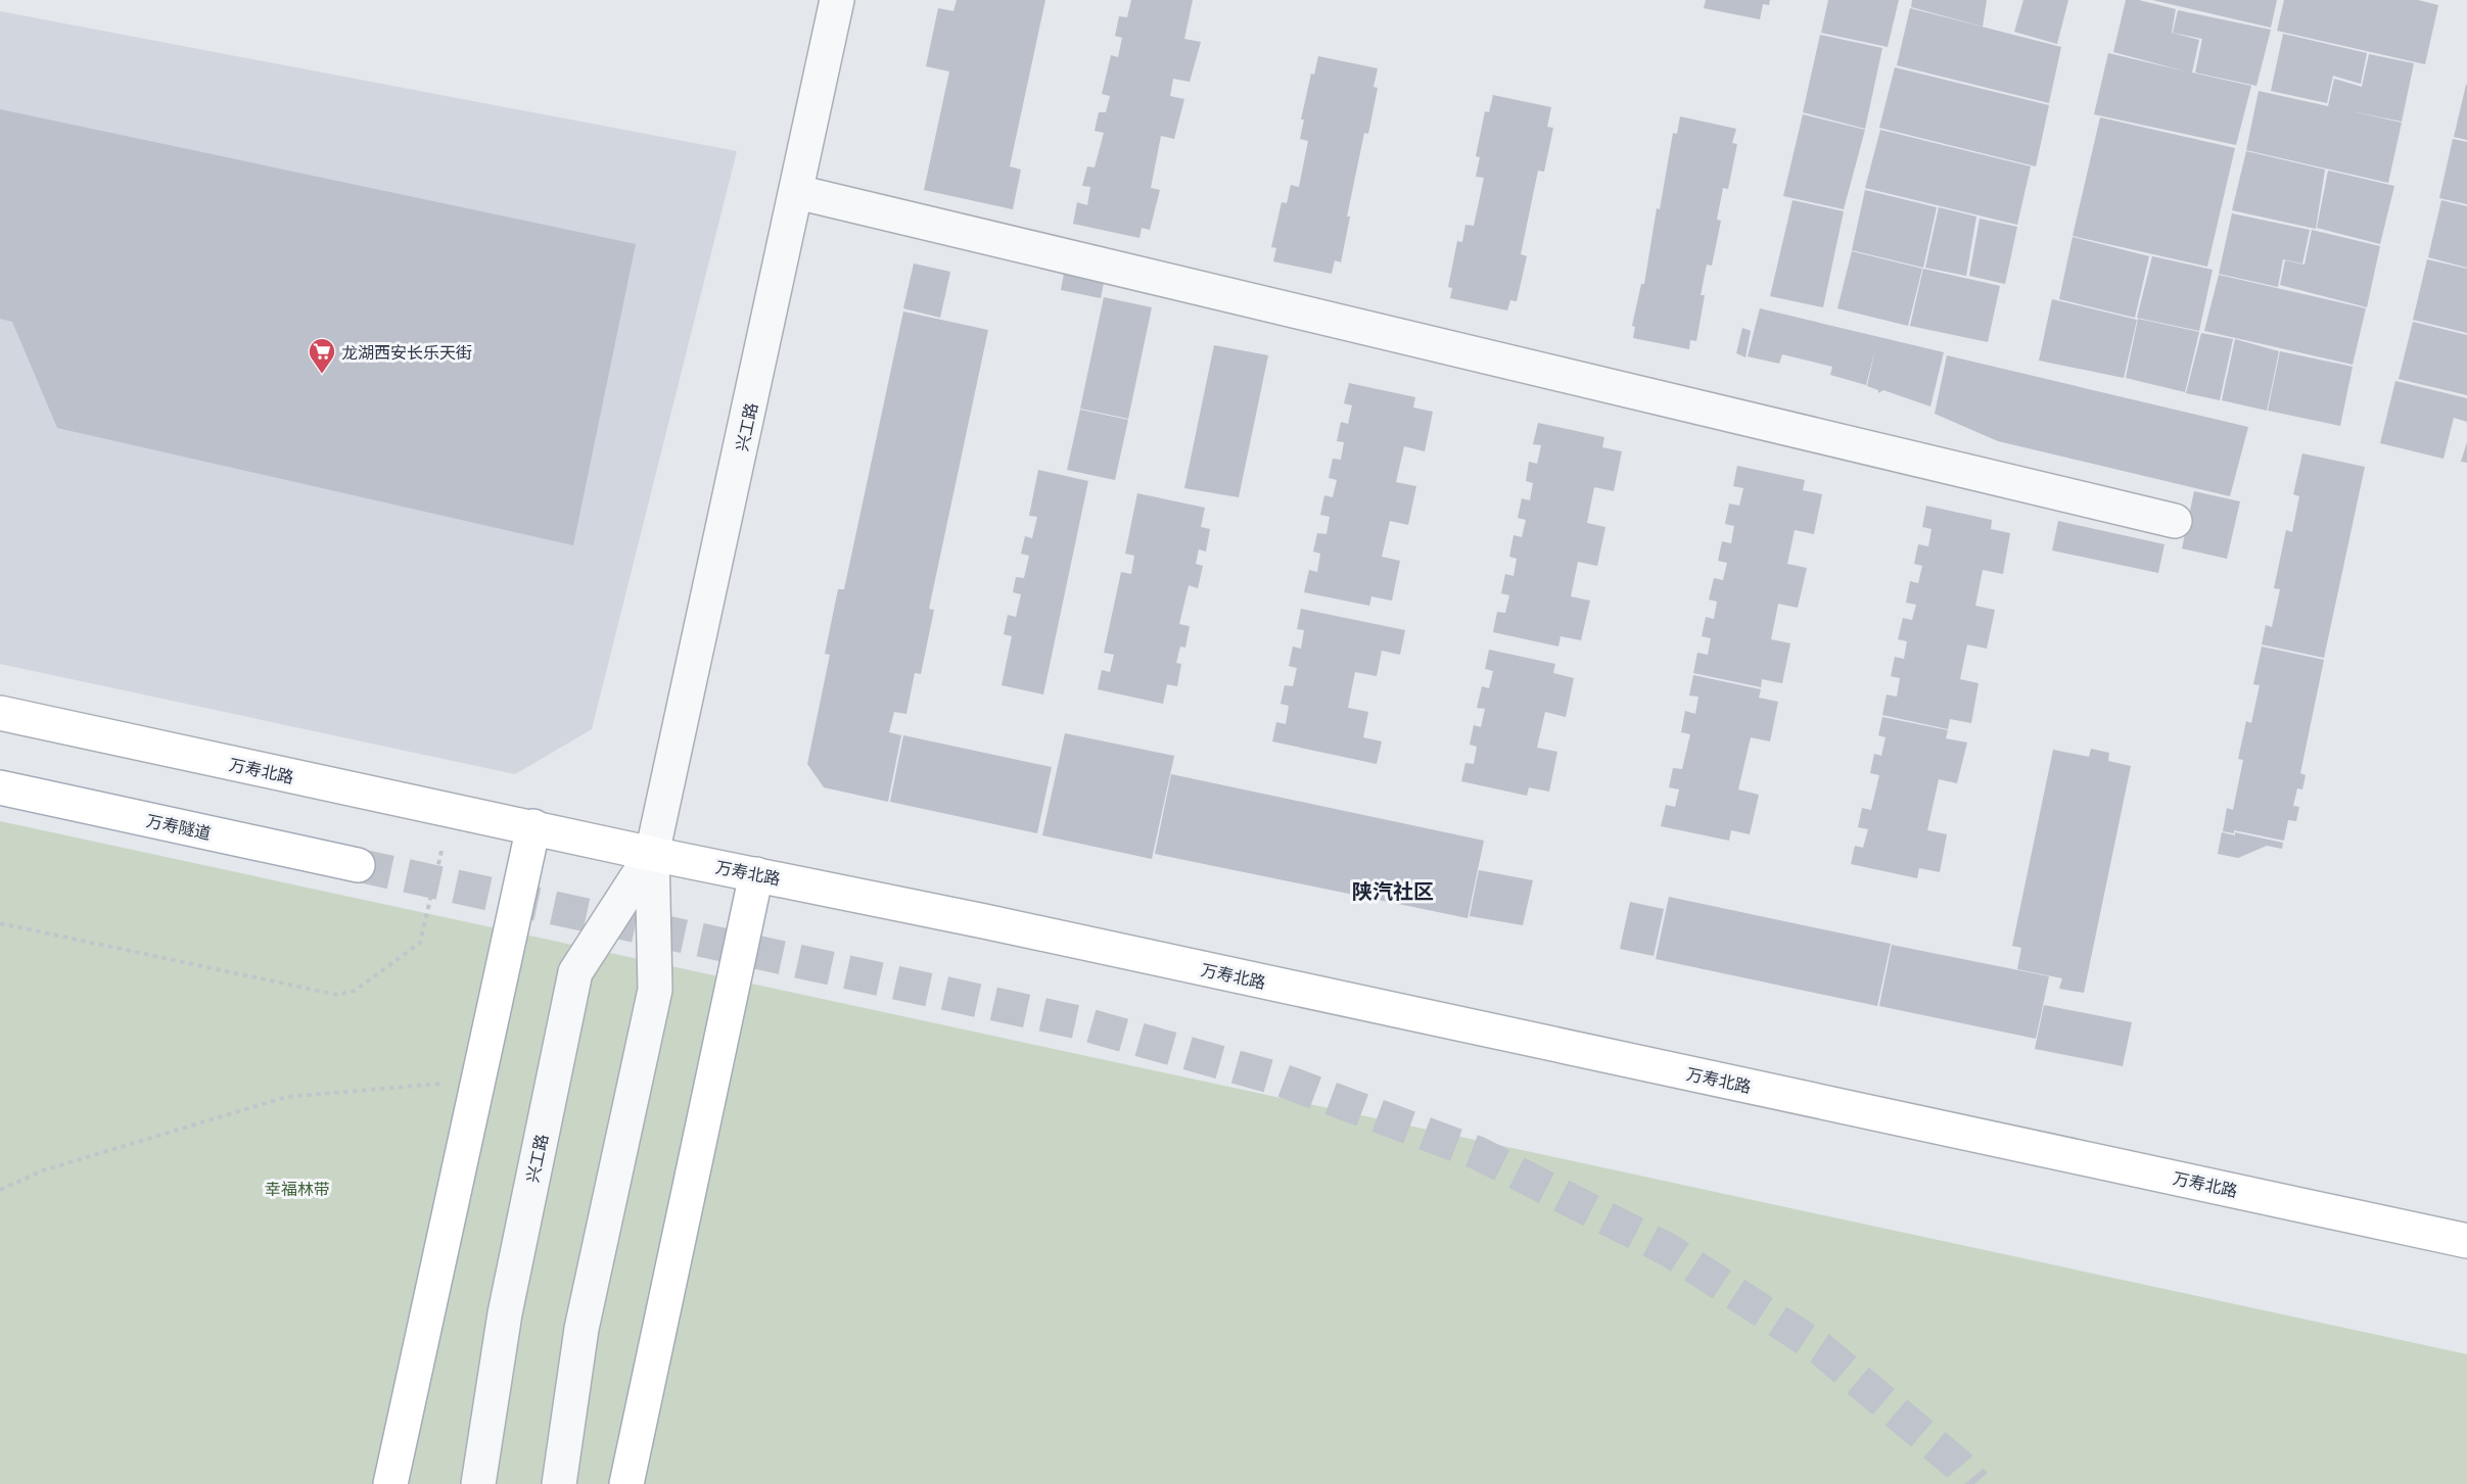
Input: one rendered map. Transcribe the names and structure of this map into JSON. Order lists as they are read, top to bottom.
{
  "streets": {
    "main road": ["万寿北路", "万寿隧道"],
    "street": ["兴工路"]
  },
  "crossings": [
    ["兴工路", "万寿北路"]
  ],
  "districts": ["陕汽社区"],
  "parks": ["幸福林带"],
  "places": {
    "supermarket": ["龙湖西安长乐天街"]
  }
}
